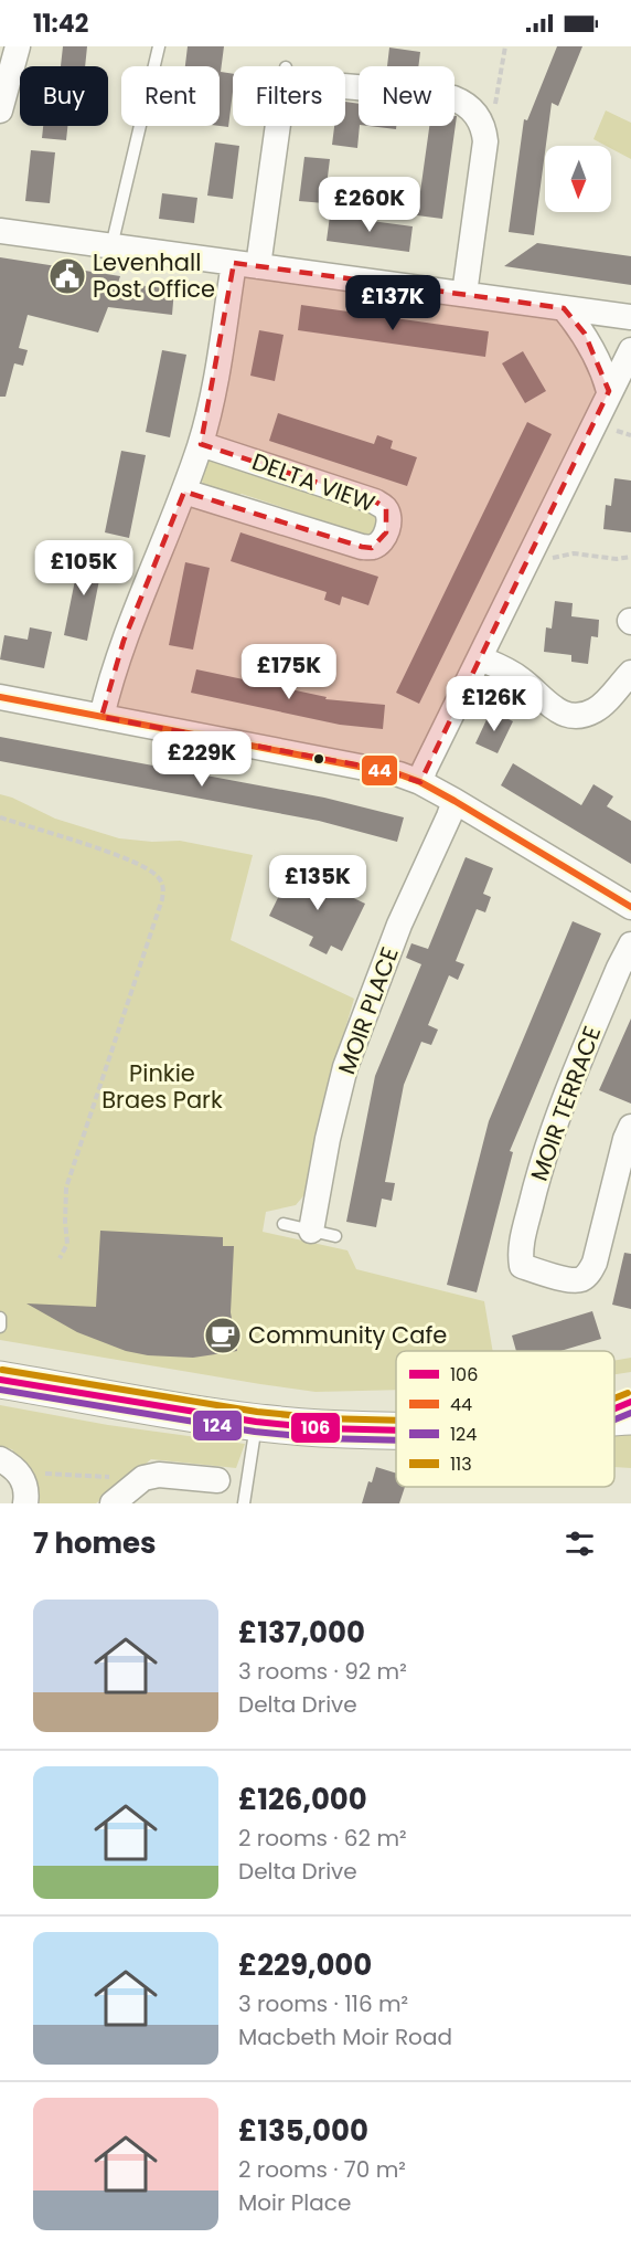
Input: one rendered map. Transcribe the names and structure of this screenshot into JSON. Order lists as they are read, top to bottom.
{
  "streets": {
    "street": ["DELTA VIEW", "MOIR PLACE", "MOIR TERRACE"]
  },
  "parks": ["Pinkie Braes Park"],
  "places": {
    "public building": ["Levenhall Post Office"],
    "cafe": ["Community Cafe"]
  },
  "lines": [
    "transit line 44",
    "transit line 113",
    "transit line 106",
    "transit line 124"
  ],
  "legend": [
    "106",
    "44",
    "124",
    "113"
  ],
  "north": "bottom",
  "page": {
    "status": "11:42",
    "chip": [
      "Buy",
      "Rent",
      "Filters",
      "New"
    ],
    "price": [
      "£260K",
      "£137K",
      "£105K",
      "£175K",
      "£126K",
      "£229K",
      "£135K"
    ],
    "heading": "7 homes",
    "list": [
      {
        "name": "£137,000",
        "note": "3 rooms · 92 m² · Delta Drive"
      },
      {
        "name": "£126,000",
        "note": "2 rooms · 62 m² · Delta Drive"
      },
      {
        "name": "£229,000",
        "note": "3 rooms · 116 m² · Macbeth Moir Road"
      },
      {
        "name": "£135,000",
        "note": "2 rooms · 70 m² · Moir Place"
      }
    ]
  }
}
